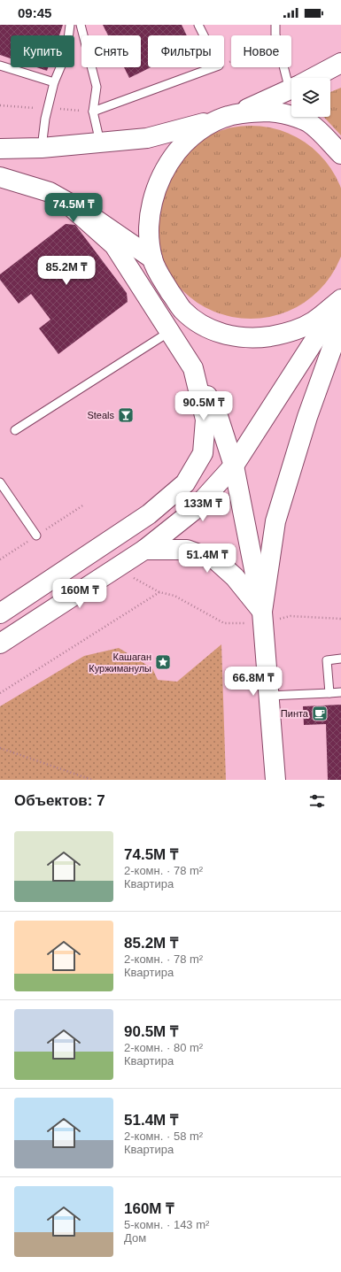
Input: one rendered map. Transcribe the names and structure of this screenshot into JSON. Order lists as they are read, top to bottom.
{
  "places": {
    "bar": ["Steals"],
    "place": ["Кашаган Куржиманулы"],
    "cafe": ["Пинта"]
  },
  "page": {
    "status": "09:45",
    "chip": [
      "Купить",
      "Снять",
      "Фильтры",
      "Новое"
    ],
    "price": [
      "74.5M ₸",
      "85.2M ₸",
      "90.5M ₸",
      "133M ₸",
      "51.4M ₸",
      "160M ₸",
      "66.8M ₸"
    ],
    "heading": "Объектов: 7",
    "list": [
      {
        "name": "74.5M ₸",
        "note": "2-комн. · 78 m² · Квартира"
      },
      {
        "name": "85.2M ₸",
        "note": "2-комн. · 78 m² · Квартира"
      },
      {
        "name": "90.5M ₸",
        "note": "2-комн. · 80 m² · Квартира"
      },
      {
        "name": "51.4M ₸",
        "note": "2-комн. · 58 m² · Квартира"
      },
      {
        "name": "160M ₸",
        "note": "5-комн. · 143 m² · Дом"
      }
    ]
  }
}
